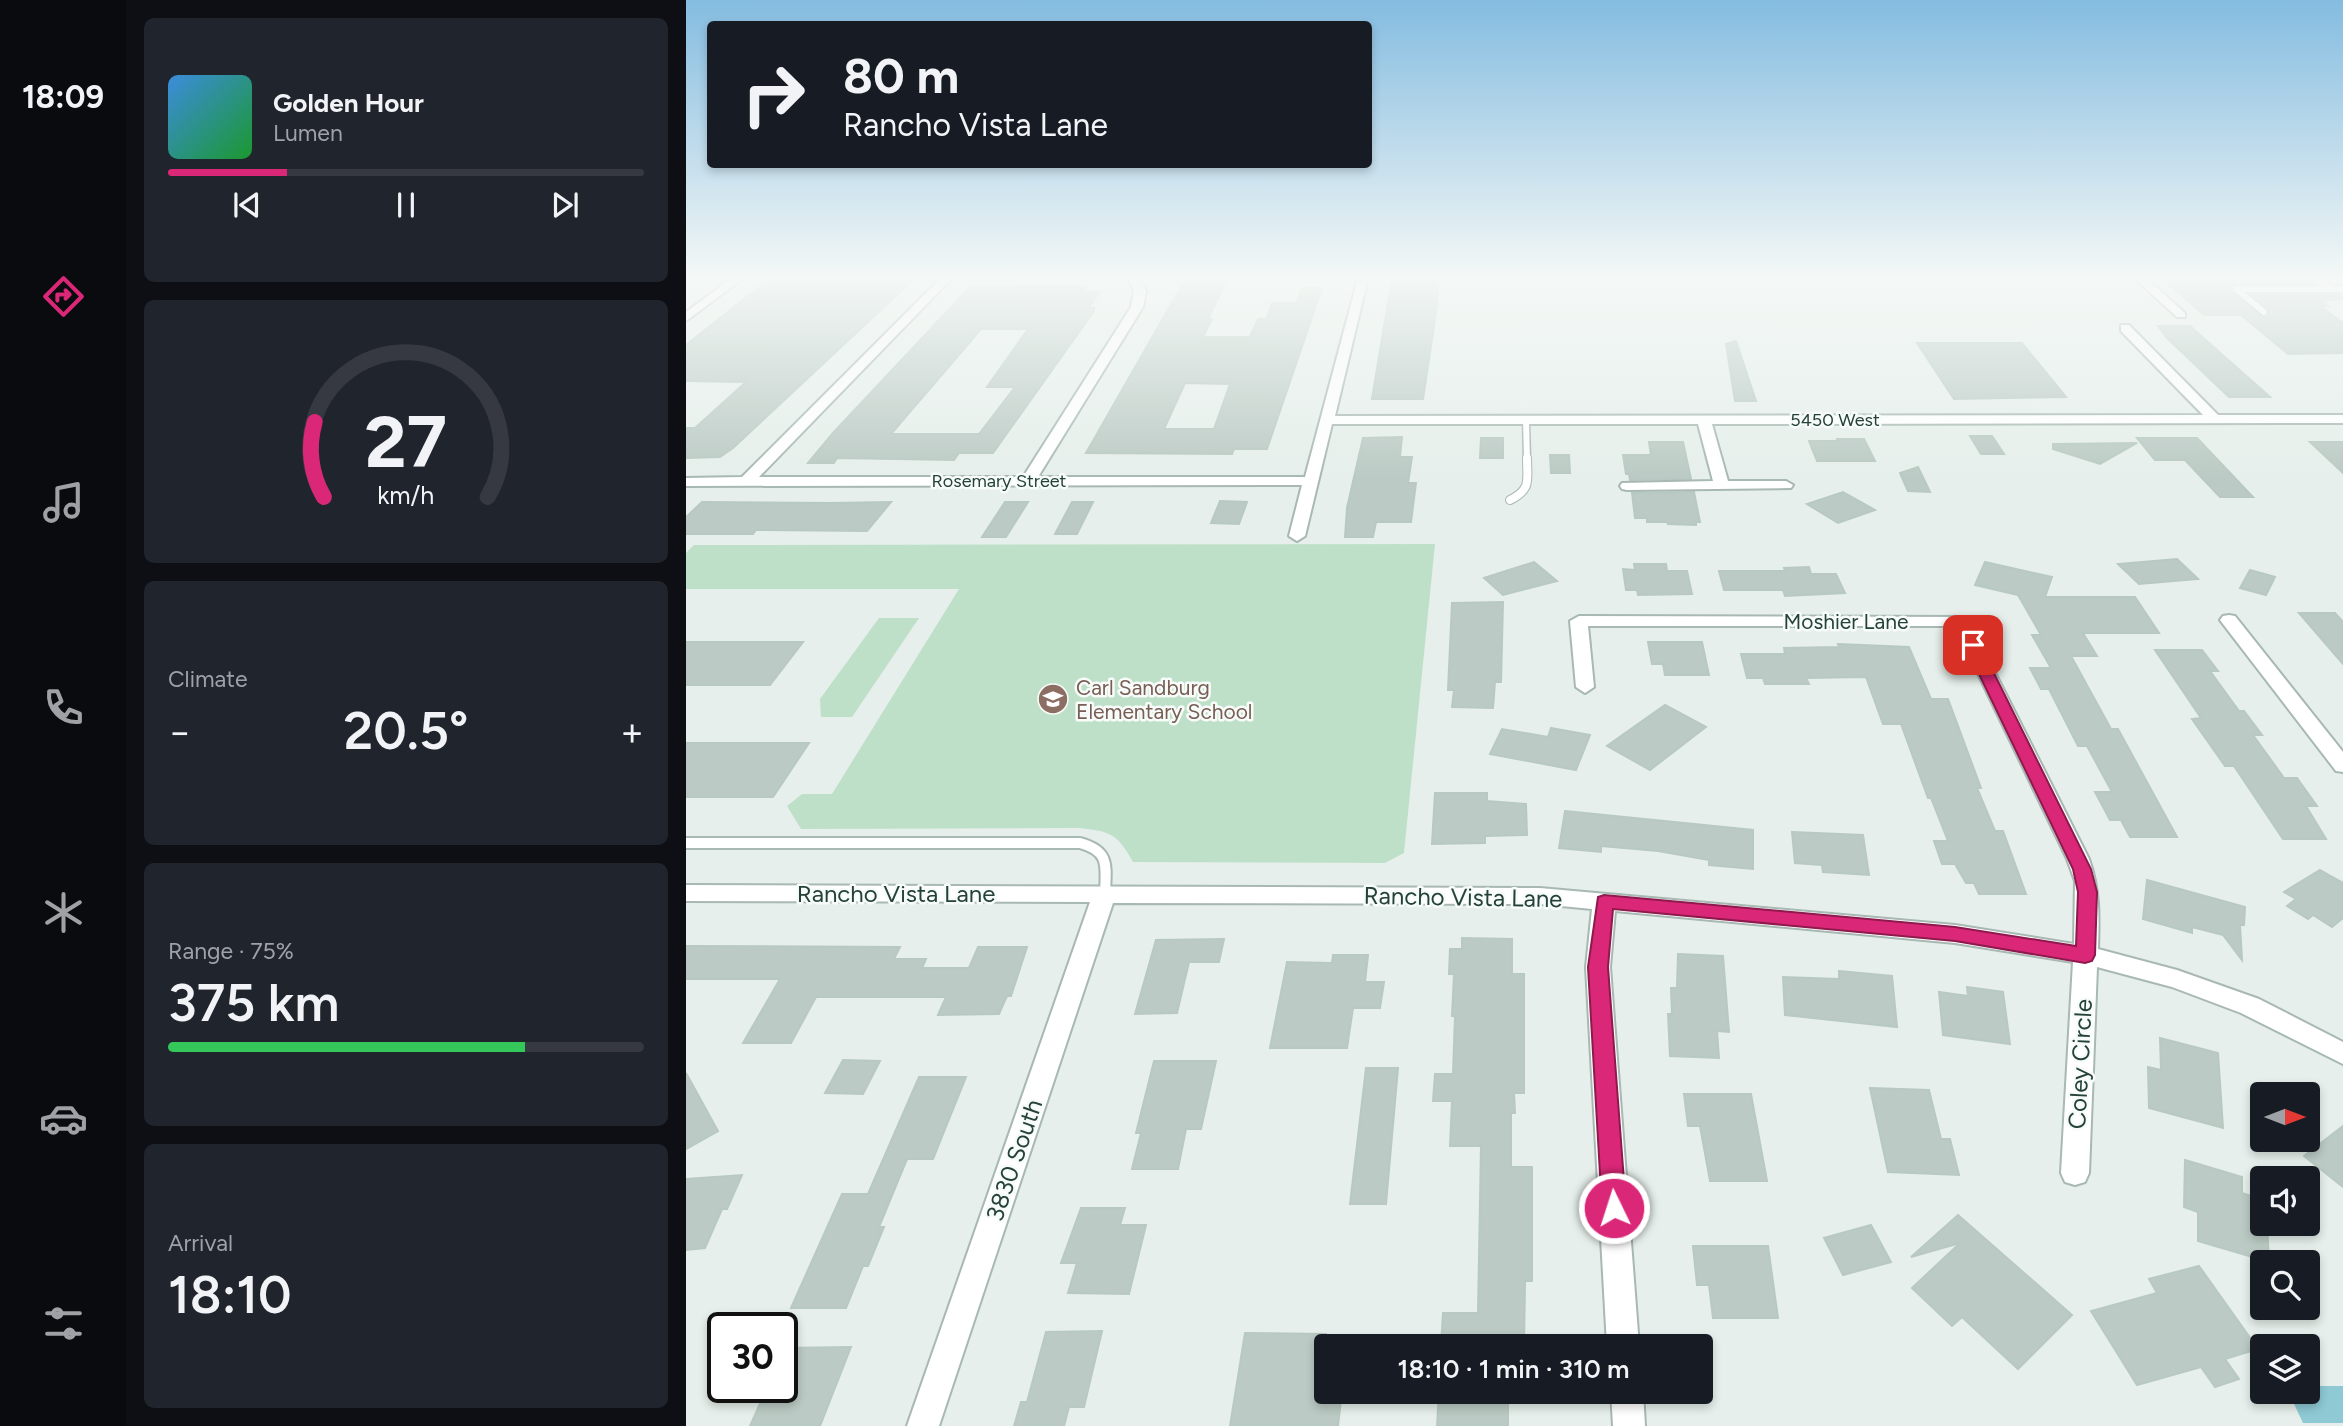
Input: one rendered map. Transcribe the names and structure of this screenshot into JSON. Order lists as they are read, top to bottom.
{
  "streets": {
    "street": [
      "5450 West",
      "Rosemary Street",
      "Moshier Lane",
      "Rancho Vista Lane",
      "Coley Circle",
      "3830 South"
    ]
  },
  "crossings": [
    ["Moshier Lane", "Rancho Vista Lane"],
    ["Moshier Lane", "Coley Circle"],
    ["Rancho Vista Lane", "Coley Circle"],
    ["Rancho Vista Lane", "3830 South"]
  ],
  "places": {
    "school or university": ["Carl Sandburg Elementary School"]
  },
  "north": "right",
  "page": {
    "tabs": "18:09",
    "turn": ["80 m", "Rancho Vista Lane"],
    "song": ["Golden Hour", "Lumen"],
    "tile": [
      "Climate",
      ["Range · 75%", "375 km"],
      ["Arrival", "18:10"]
    ],
    "heat": ["−", "20.5°", "+"],
    "limit": "30",
    "trip": "18:10 · 1 min · 310 m",
    "gauge": ["27", "km/h"]
  }
}
